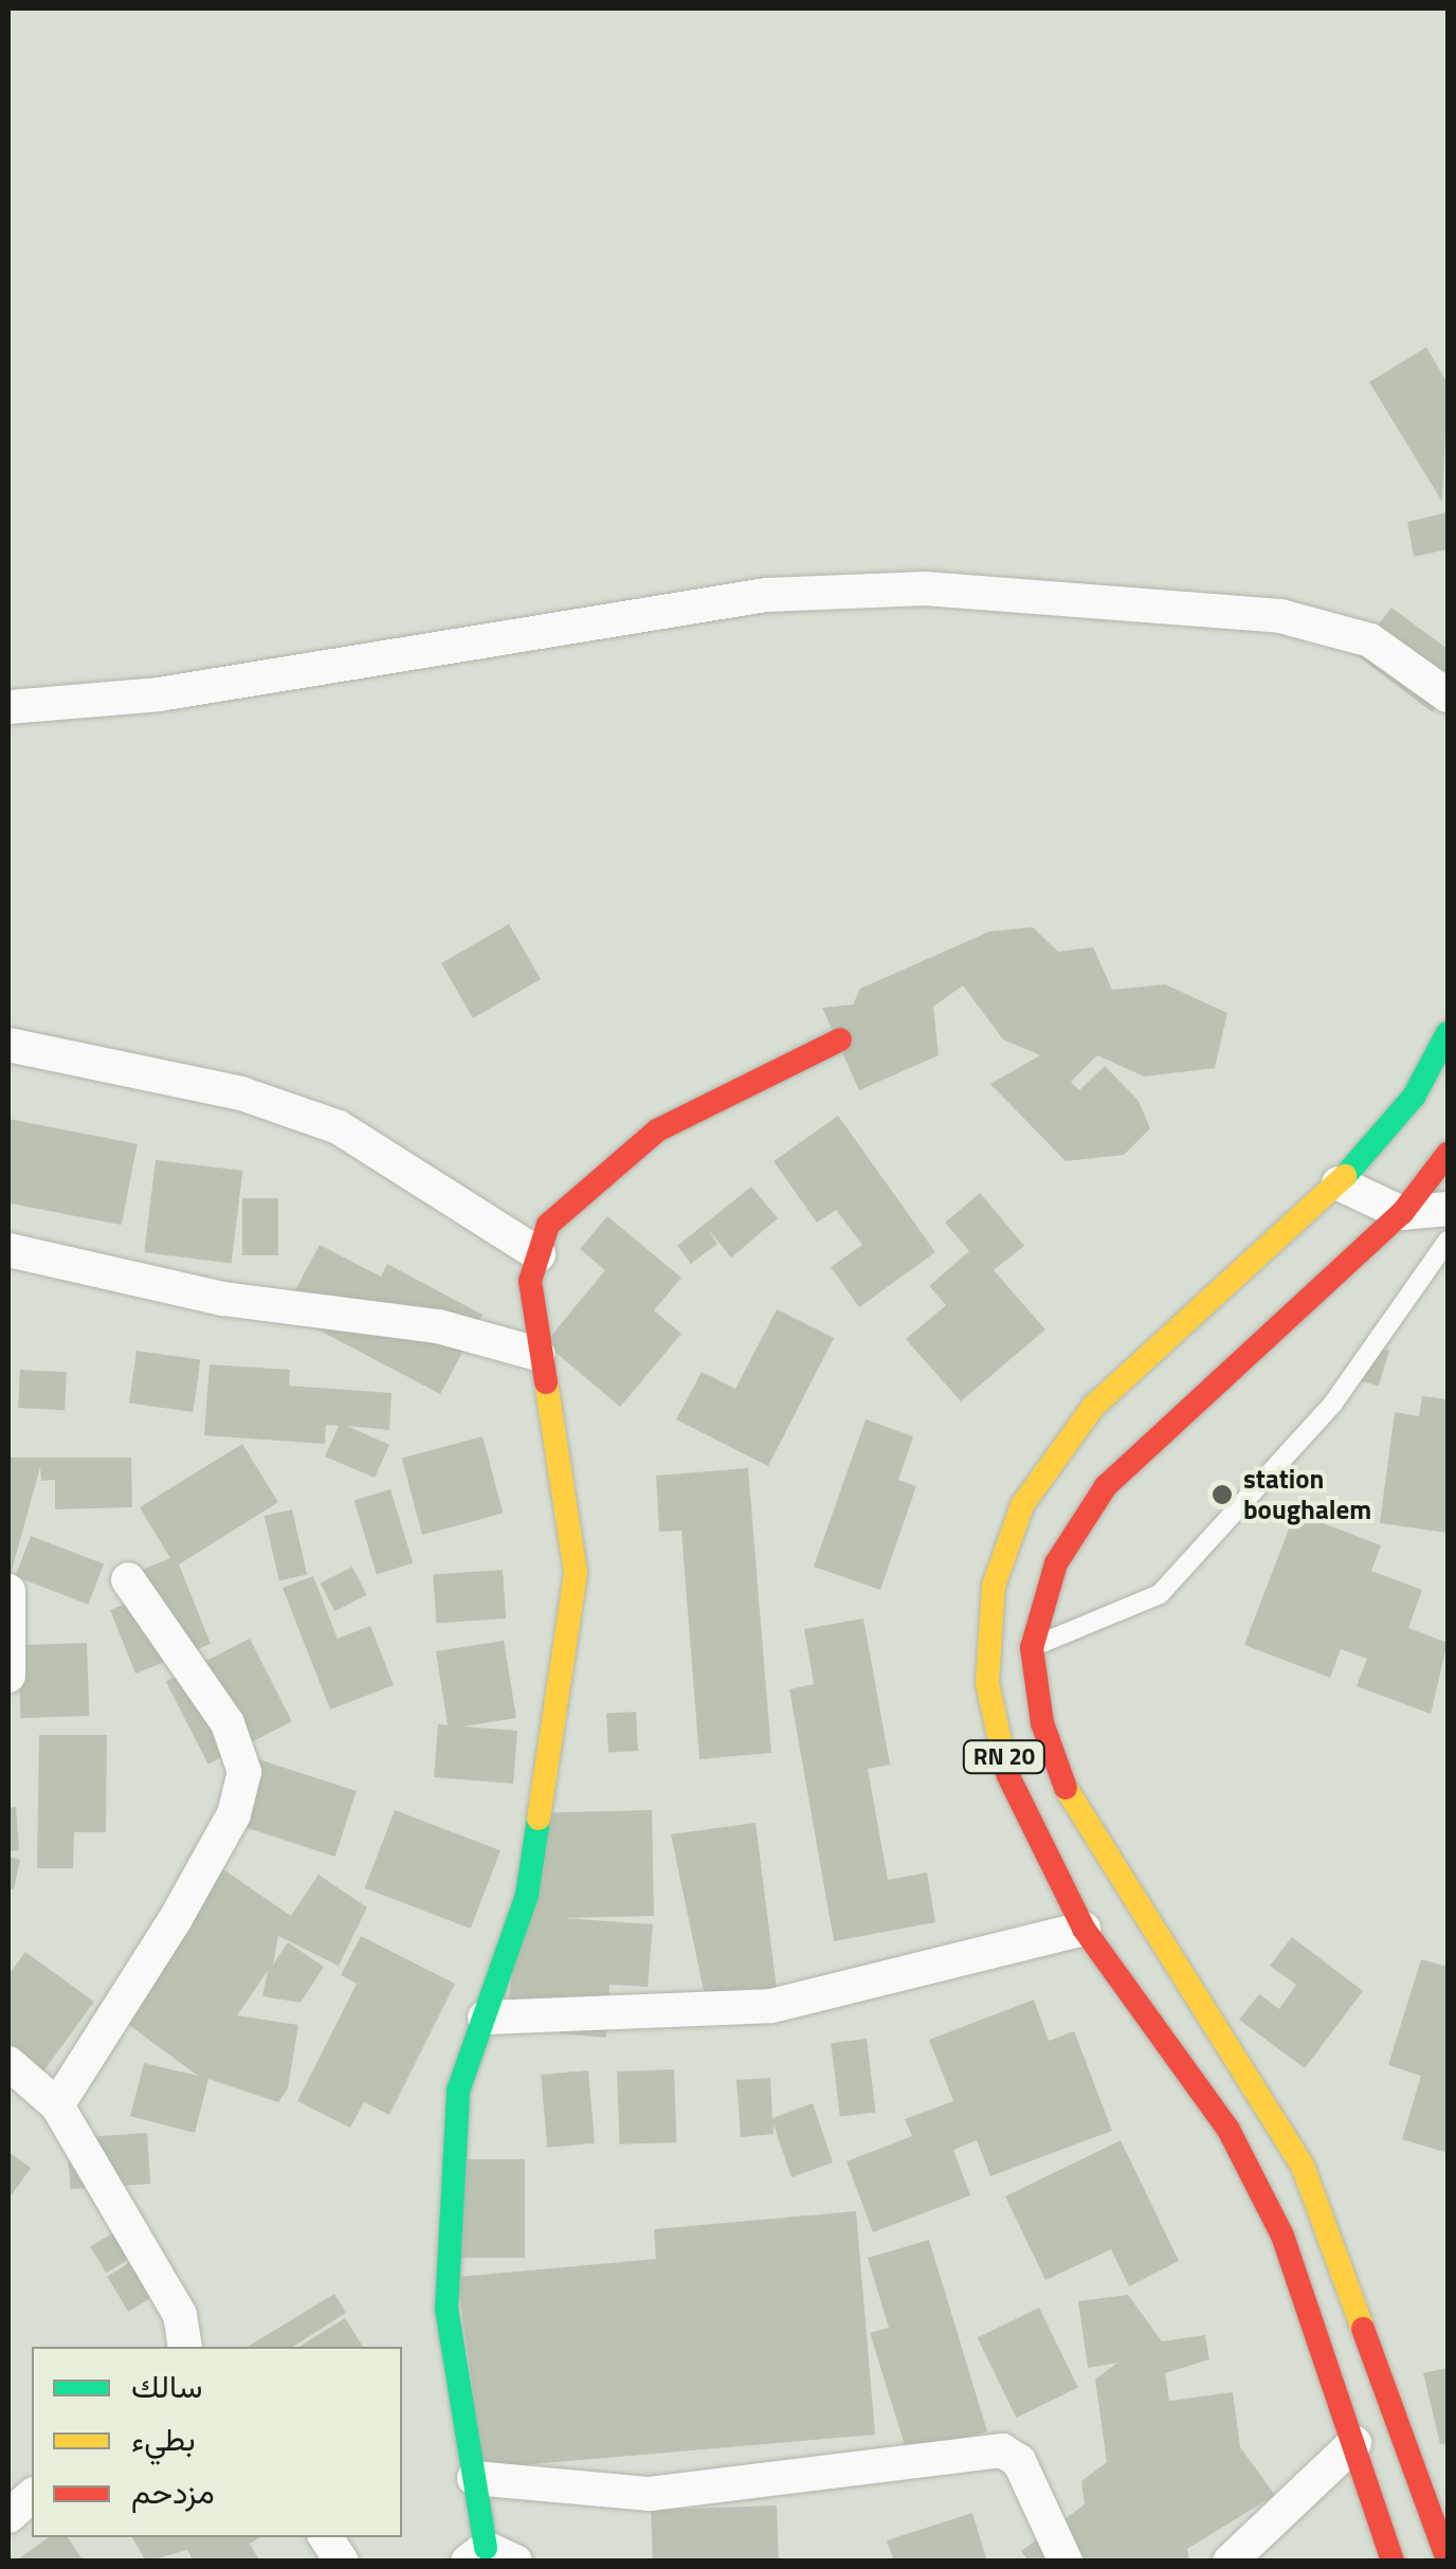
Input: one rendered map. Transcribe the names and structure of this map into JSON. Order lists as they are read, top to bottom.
{
  "streets": {
    "main road": ["RN 20"]
  },
  "places": ["station boughalem"],
  "legend": ["سالك", "بطيء", "مزدحم"]
}
